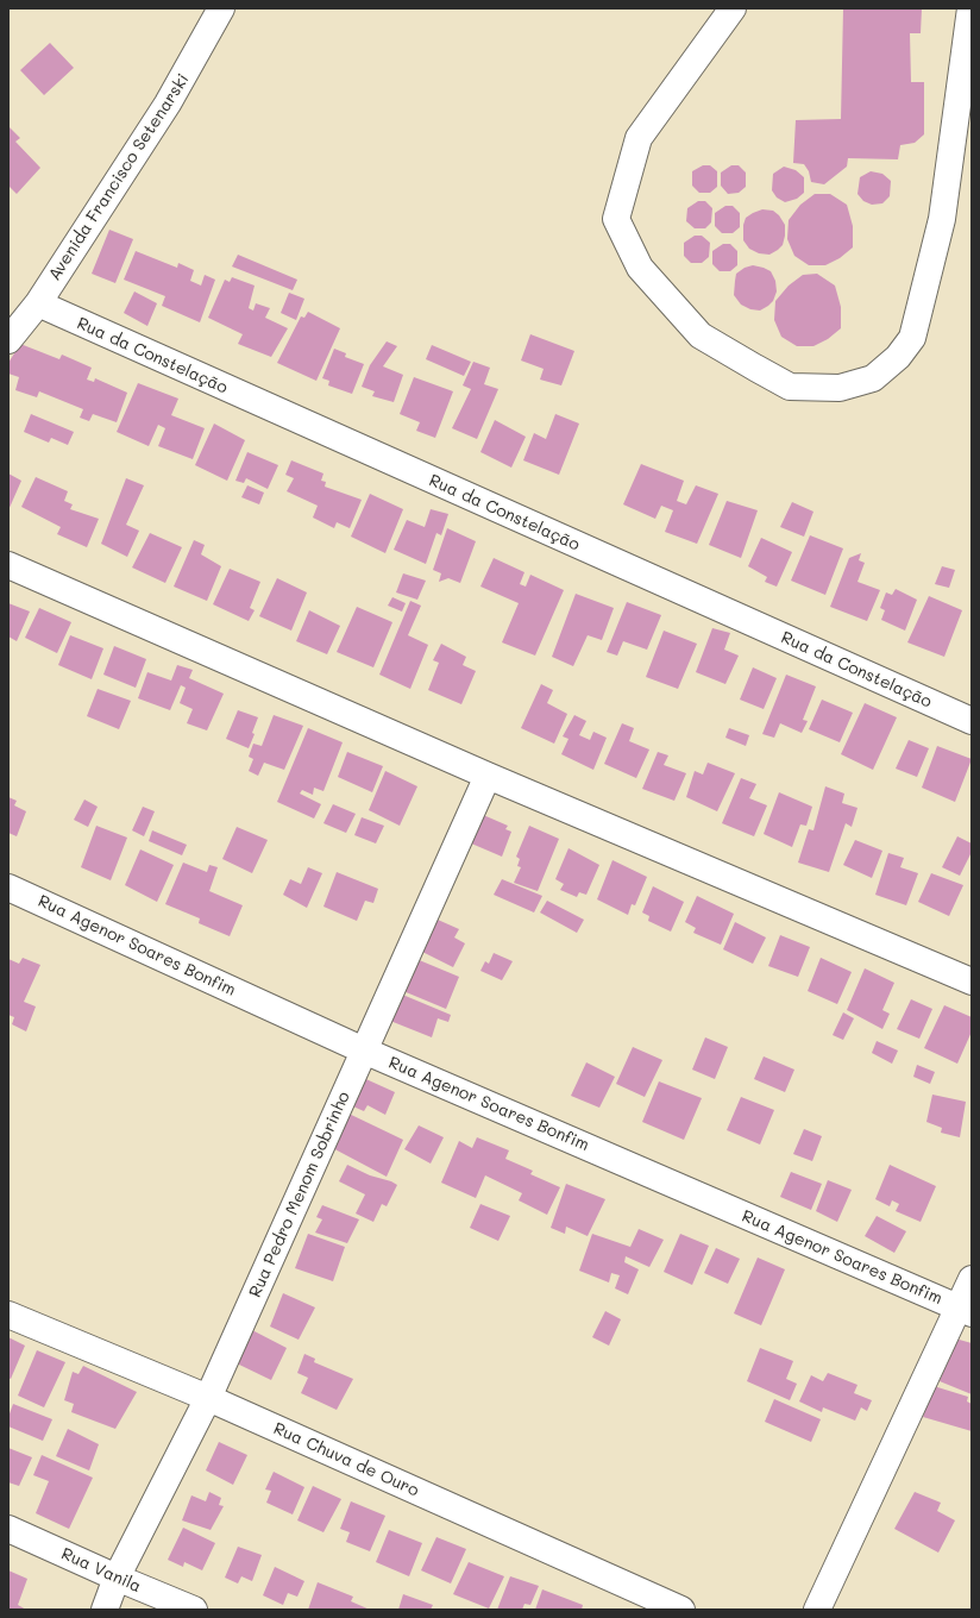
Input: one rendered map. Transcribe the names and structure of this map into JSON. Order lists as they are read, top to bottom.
{
  "streets": {
    "street": [
      "Avenida Francisco Setenarski",
      "Rua da Constelação",
      "Rua Agenor Soares Bonfim",
      "Rua Pedro Menom Sobrinho",
      "Rua Chuva de Ouro",
      "Rua Vanila"
    ]
  },
  "crossings": [
    ["Avenida Francisco Setenarski", "Rua da Constelação"],
    ["Rua Agenor Soares Bonfim", "Rua Pedro Menom Sobrinho"],
    ["Rua Pedro Menom Sobrinho", "Rua Chuva de Ouro"],
    ["Rua Pedro Menom Sobrinho", "Rua Vanila"]
  ]
}
